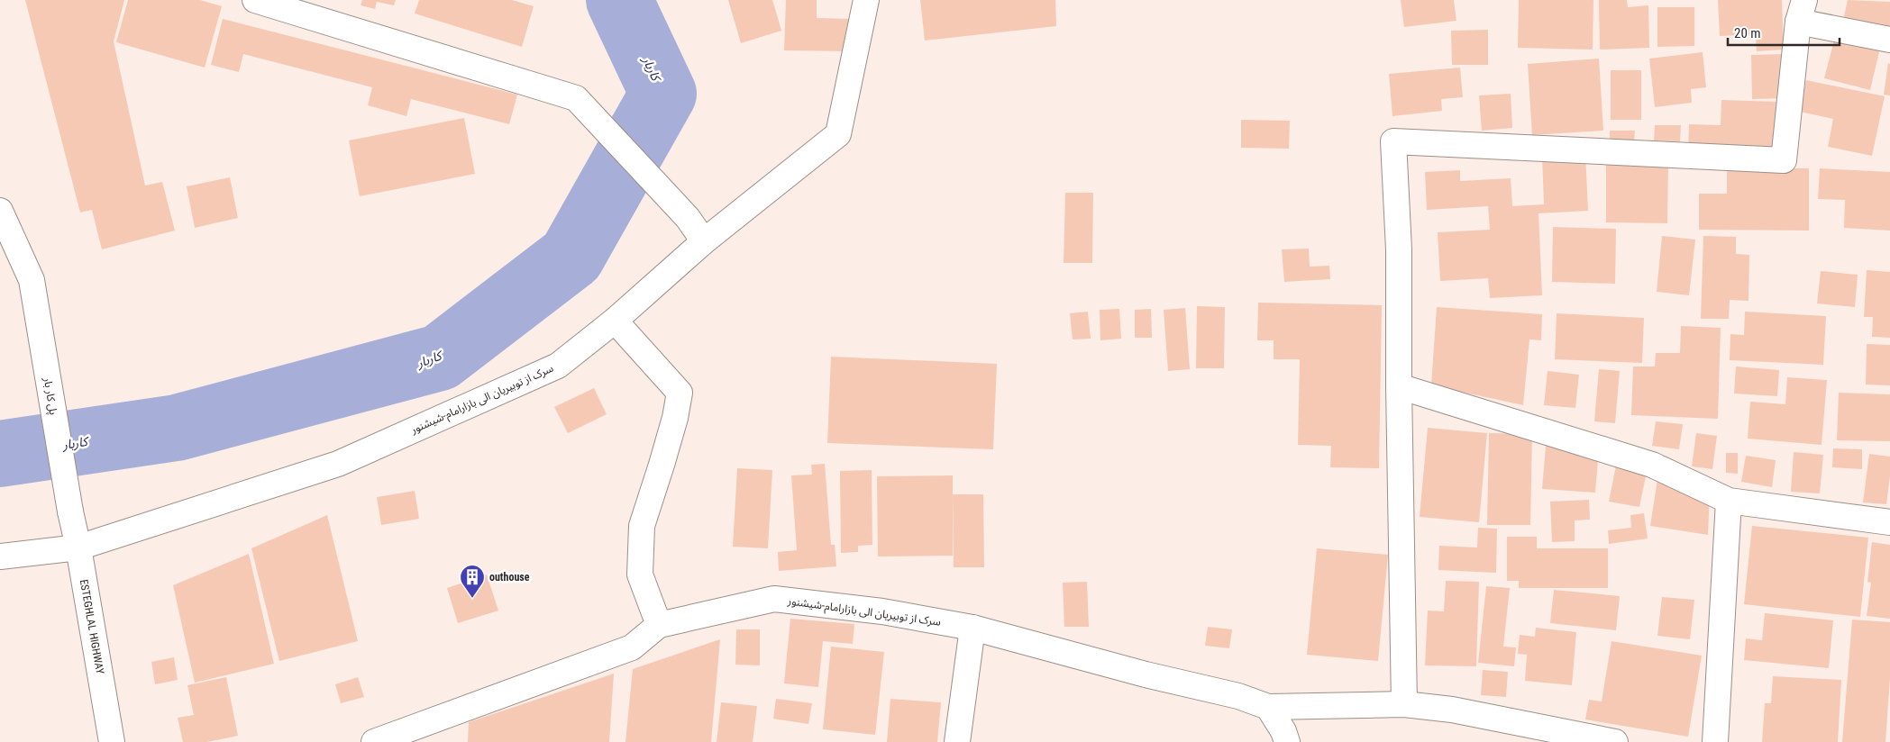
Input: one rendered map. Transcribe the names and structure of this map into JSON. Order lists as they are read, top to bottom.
{
  "streets": {
    "main road": ["پل کار بار", "سرک از توبیریان الی بازارامام-شیشنور", "ESTEGHLAL HIGHWAY"]
  },
  "crossings": [
    ["پل کار بار", "ESTEGHLAL HIGHWAY"],
    ["سرک از توبیریان الی بازارامام-شیشنور", "ESTEGHLAL HIGHWAY"]
  ],
  "water": ["کاربار"],
  "places": {
    "building": ["outhouse"]
  },
  "scale_bar": "20 m"
}
